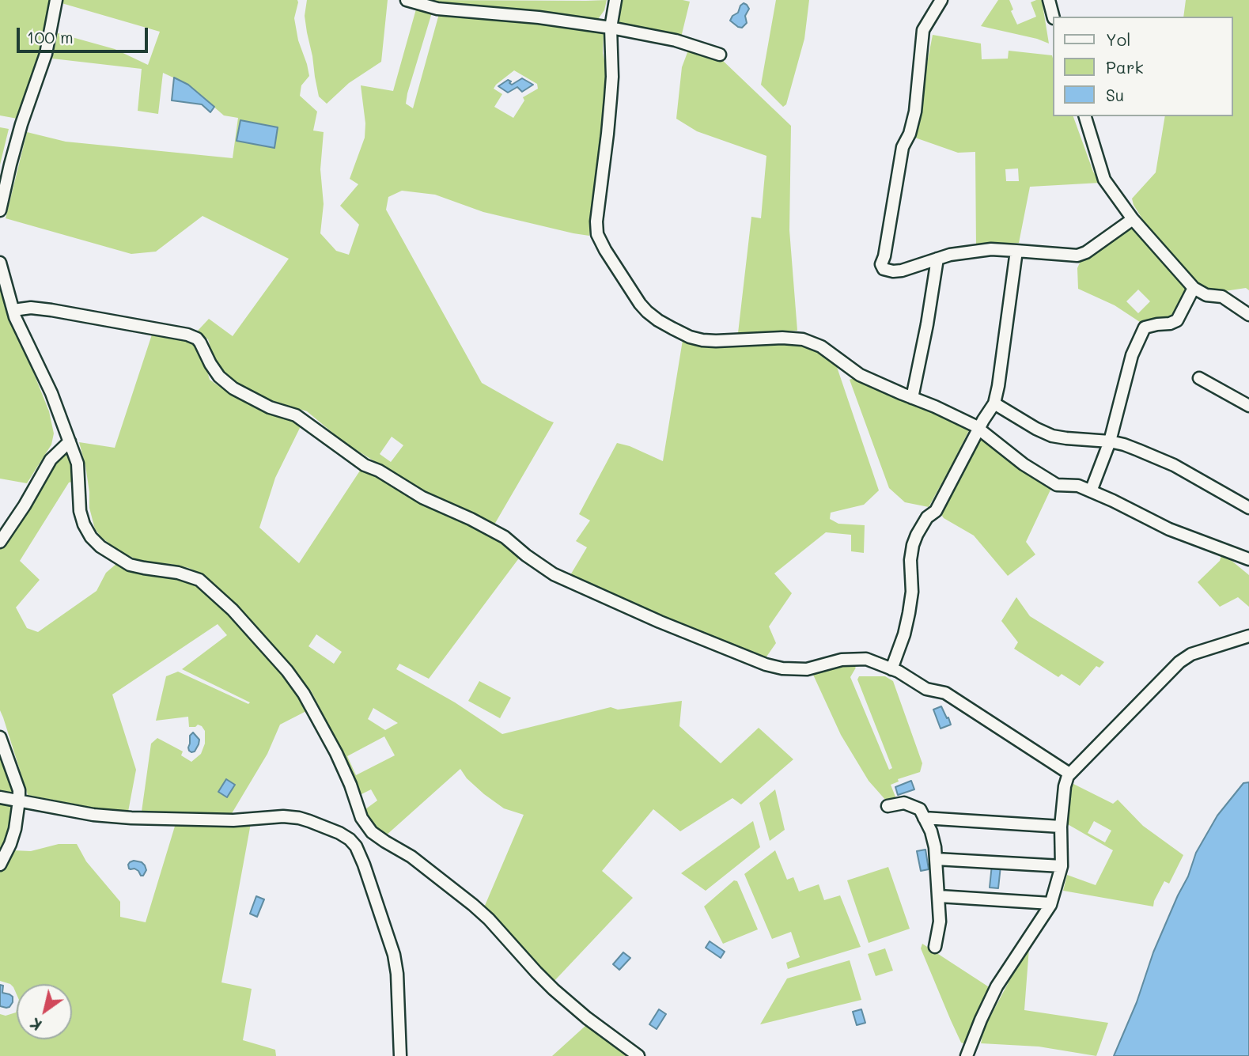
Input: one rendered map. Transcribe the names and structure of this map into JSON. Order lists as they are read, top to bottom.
{
  "legend": ["Yol", "Park", "Su"],
  "scale_bar": "100 m",
  "north": "bottom left"
}
